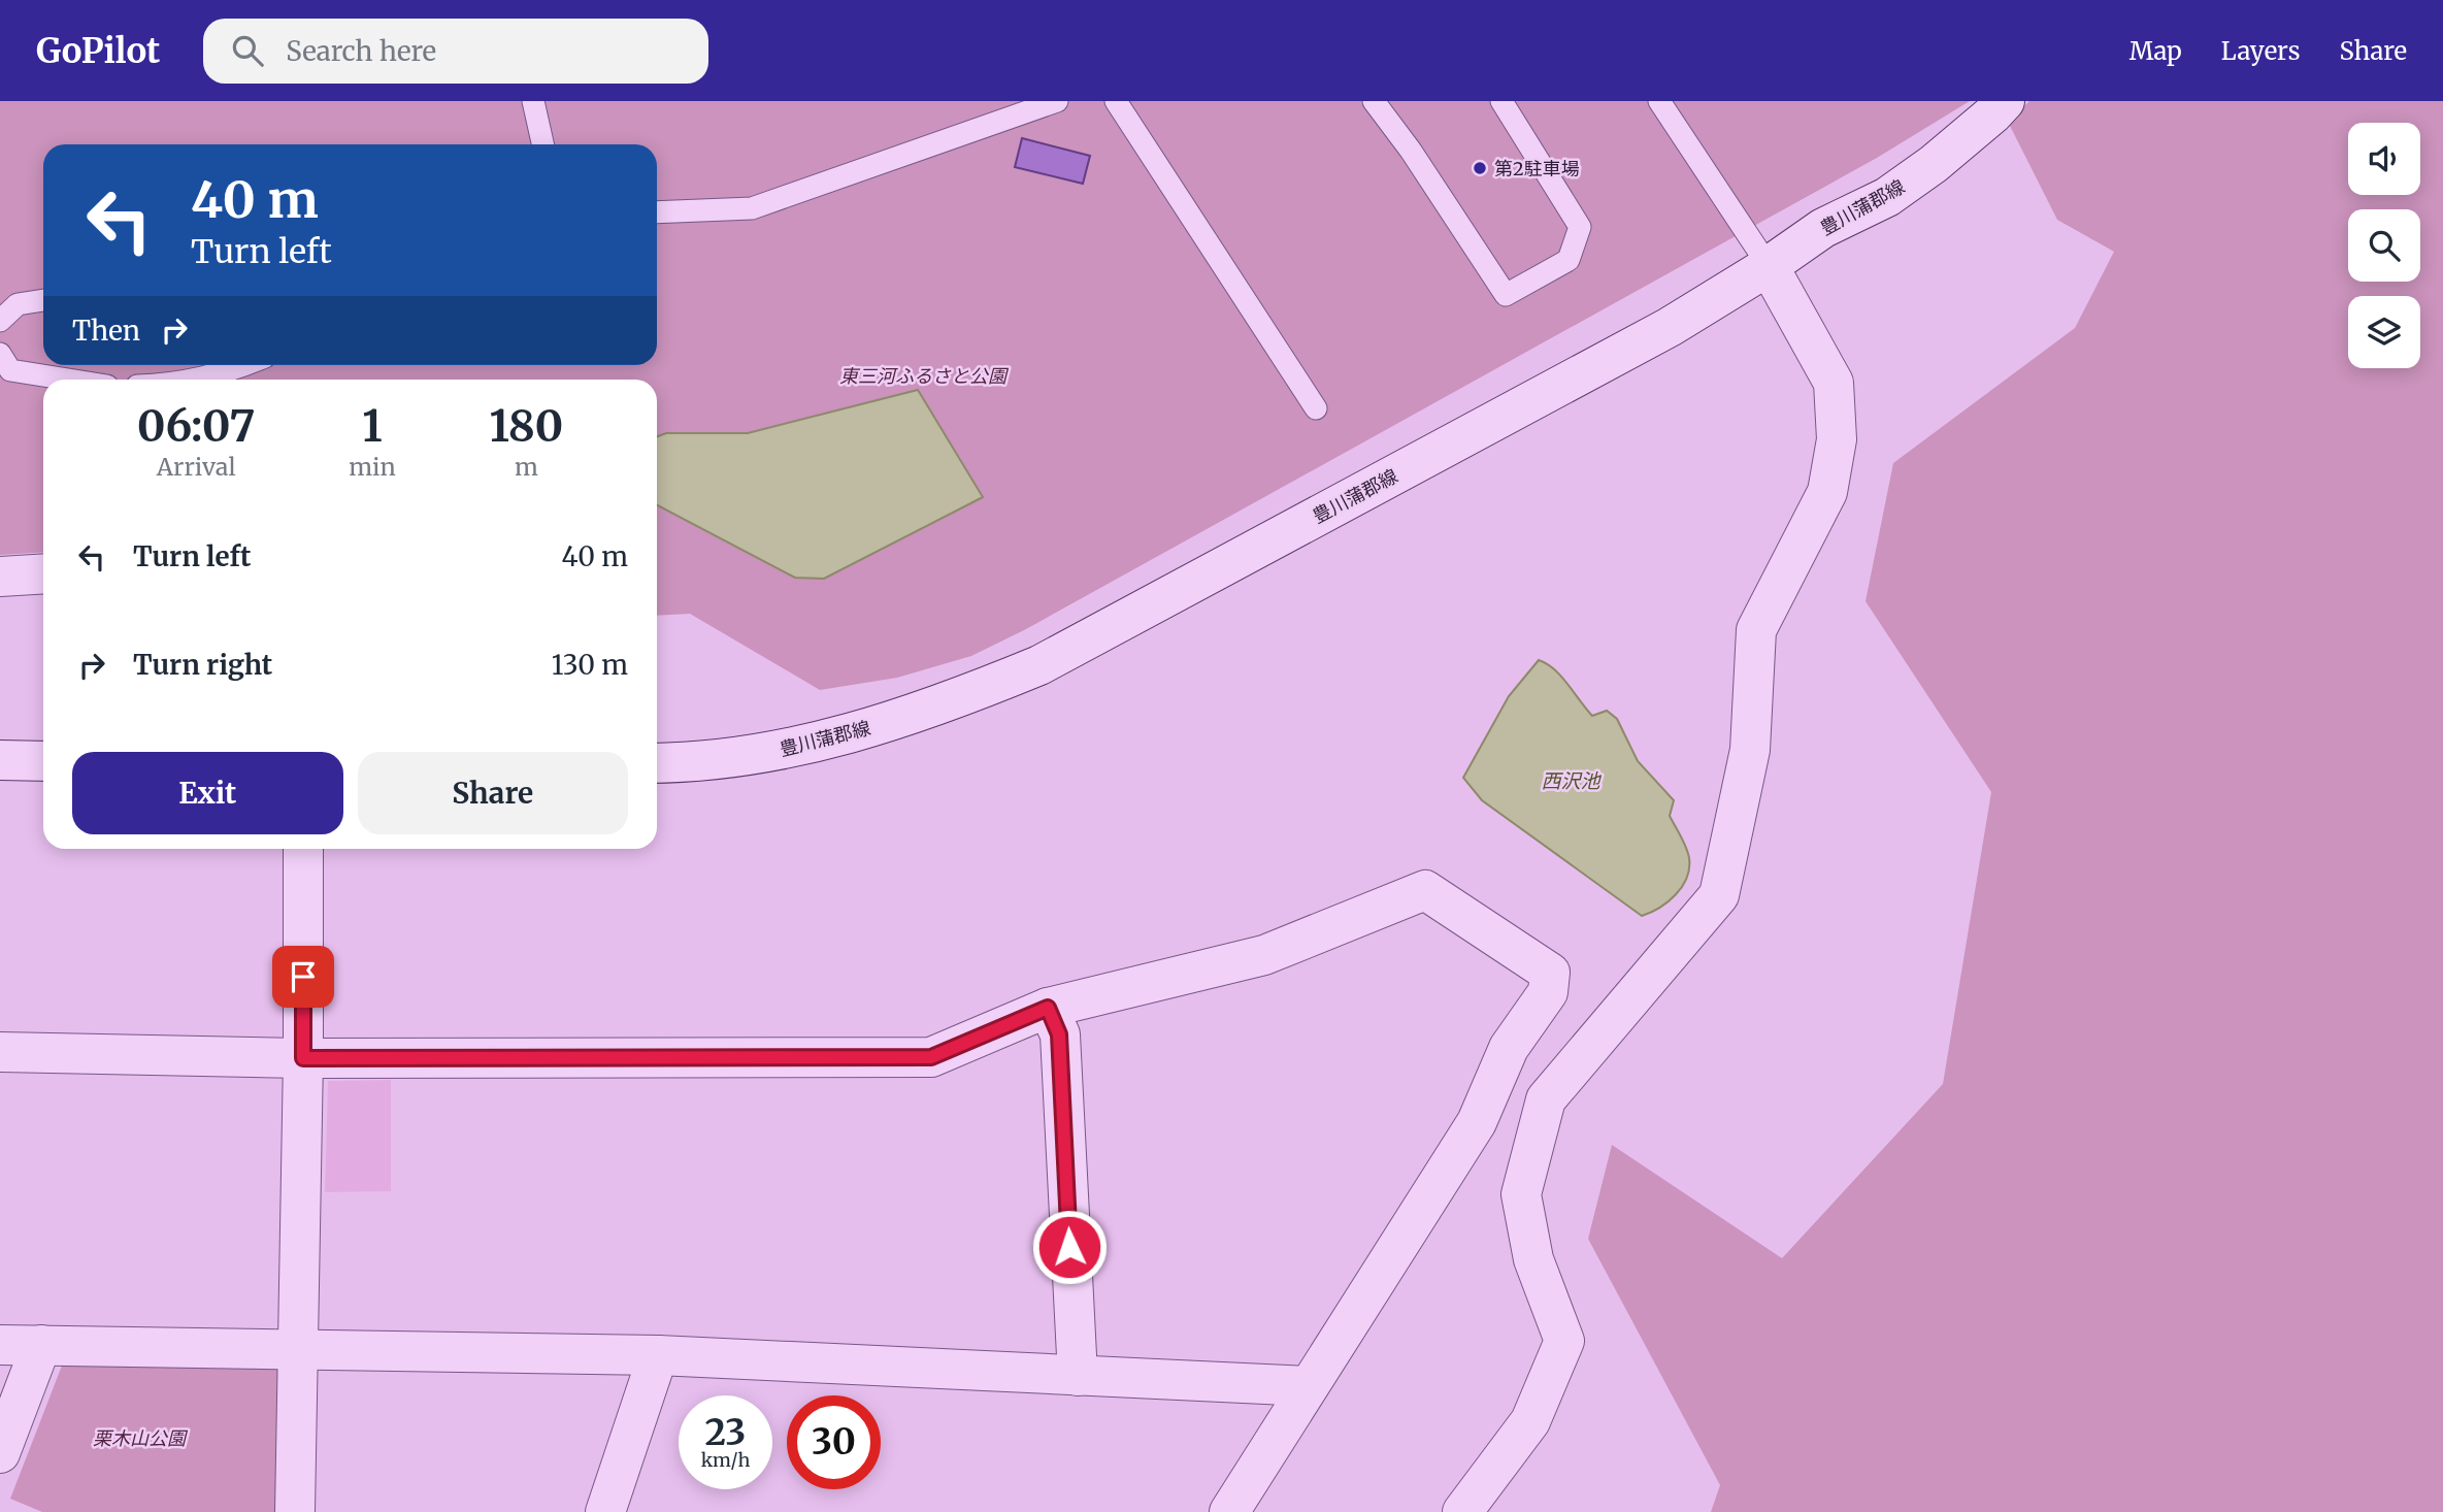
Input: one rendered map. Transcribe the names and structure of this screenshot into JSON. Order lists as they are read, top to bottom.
{
  "streets": {
    "street": ["豊川蒲郡線"]
  },
  "water": ["西沢池"],
  "parks": ["東三河ふるさと公園", "栗木山公園"],
  "places": ["第2駐車場"],
  "page": {
    "header": "GoPilot",
    "search": "Search here",
    "nav": ["Map", "Layers", "Share"],
    "turn": ["40 m", "Turn left"],
    "then": "Then",
    "eta": [
      "06:07",
      "Arrival",
      "1",
      "min",
      "180",
      "m"
    ],
    "list": [
      {
        "name": "Turn left",
        "value": "40 m"
      },
      {
        "name": "Turn right",
        "value": "130 m"
      }
    ],
    "buttons": ["Exit", "Share"],
    "speed": "23 km/h",
    "limit": "30"
  }
}
